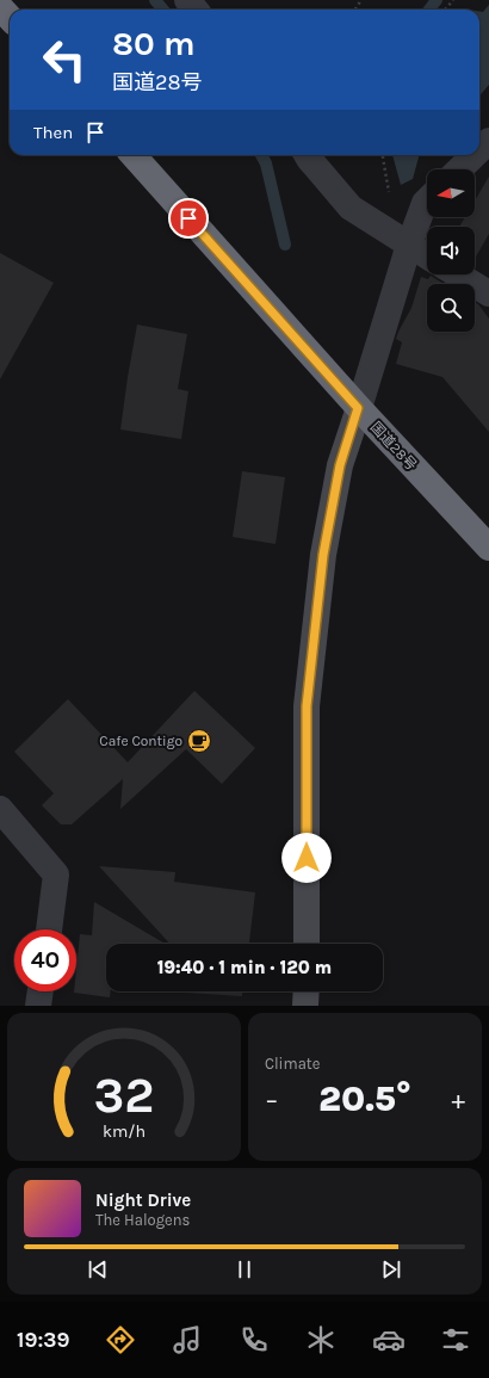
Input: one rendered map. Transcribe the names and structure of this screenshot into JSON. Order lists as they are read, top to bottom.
{
  "streets": {
    "highway": ["国道28号"]
  },
  "places": {
    "cafe": ["Cafe Contigo"]
  },
  "north": "left",
  "page": {
    "turn": ["80 m", "国道28号"],
    "then": "Then",
    "limit": "40",
    "trip": "19:40 · 1 min · 120 m",
    "tile": "Climate",
    "heat": ["−", "20.5°", "+"],
    "song": ["Night Drive", "The Halogens"],
    "tabs": "19:39",
    "gauge": ["32", "km/h"]
  }
}
